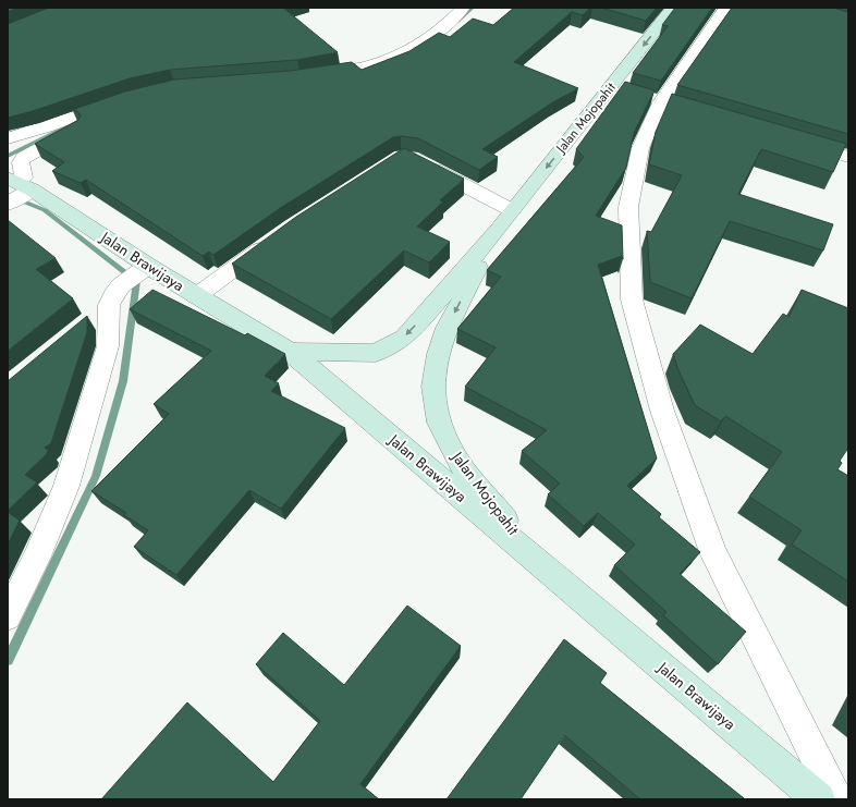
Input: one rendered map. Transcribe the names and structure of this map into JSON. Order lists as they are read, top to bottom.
{
  "streets": {
    "main road": ["Jalan Mojopahit", "Jalan Brawijaya"]
  },
  "crossings": [
    ["Jalan Mojopahit", "Jalan Brawijaya"]
  ],
  "one_way": ["Jalan Mojopahit"]
}
